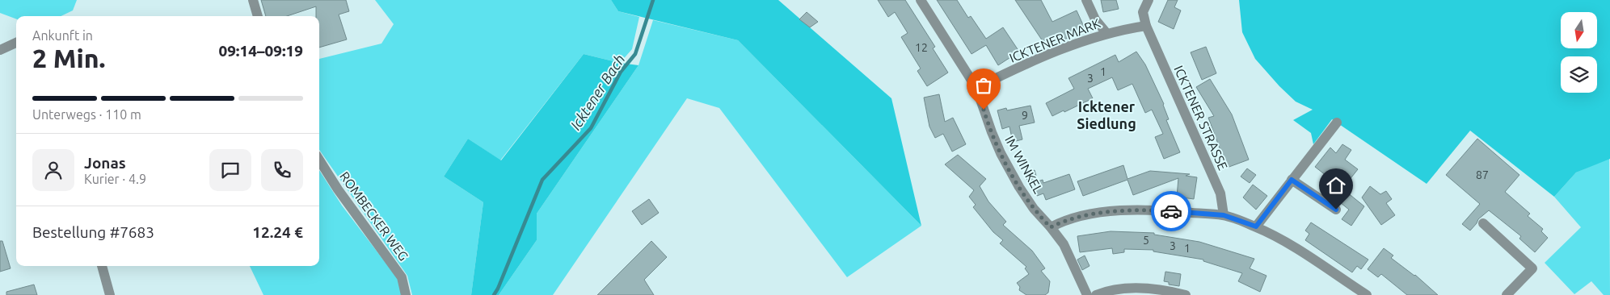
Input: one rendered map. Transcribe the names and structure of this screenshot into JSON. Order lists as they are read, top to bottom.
{
  "streets": {
    "street": [
      "ICKTENER MARK",
      "ICKTENER STRASSE",
      "IM WINKEL",
      "ROMBECKER WEG"
    ]
  },
  "crossings": [
    ["ICKTENER MARK", "ICKTENER STRASSE"],
    ["ICKTENER MARK", "IM WINKEL"]
  ],
  "districts": ["Icktener Siedlung"],
  "water": ["Icktener Bach"],
  "house_numbers": [
    "12",
    "1",
    "3",
    "9",
    "87",
    "5",
    "3",
    "1"
  ],
  "north": "bottom",
  "page": {
    "heading": ["2 Min.", "Ankunft in", "09:14–09:19"],
    "panel": [
      "Jonas",
      "Kurier · 4.9",
      "Bestellung #7683",
      "12.24 €"
    ],
    "bar": "Unterwegs · 110 m"
  }
}
